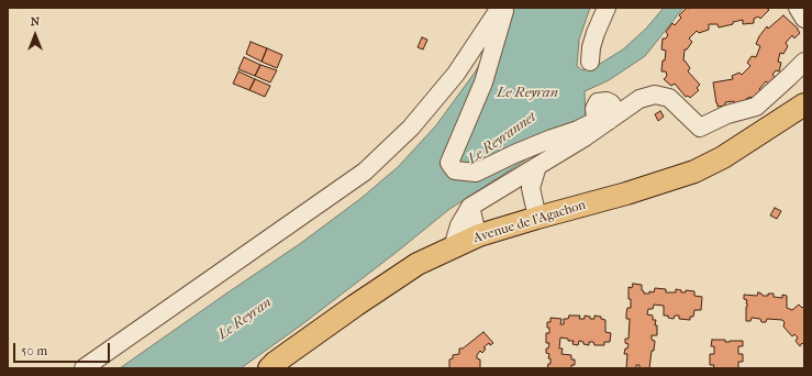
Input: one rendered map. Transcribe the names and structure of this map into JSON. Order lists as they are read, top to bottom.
{
  "streets": {
    "main road": ["Avenue de l'Agachon"]
  },
  "water": ["Le Reyran", "Le Reyrannet"],
  "scale_bar": "50 m",
  "north": "top"
}
